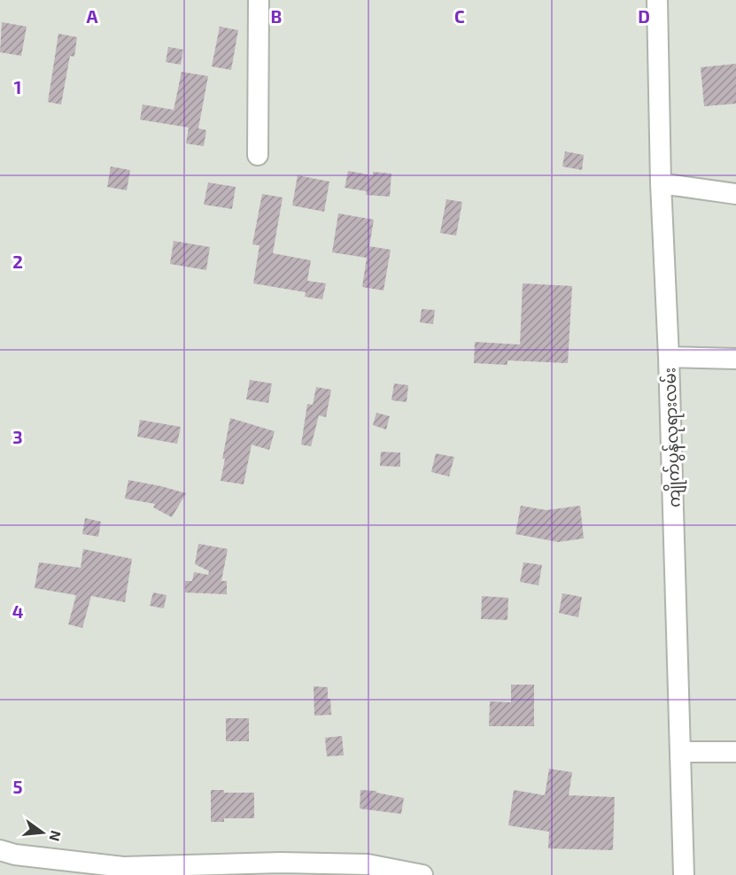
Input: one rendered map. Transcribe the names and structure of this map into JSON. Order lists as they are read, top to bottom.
{
  "streets": {
    "street": ["ကျိုက်ပွန်လုရားလမ်း"]
  },
  "north": "right",
  "grid": {
    "columns": [
      "A",
      "B",
      "C",
      "D"
    ],
    "rows": [
      "1",
      "2",
      "3",
      "4",
      "5"
    ]
  }
}
